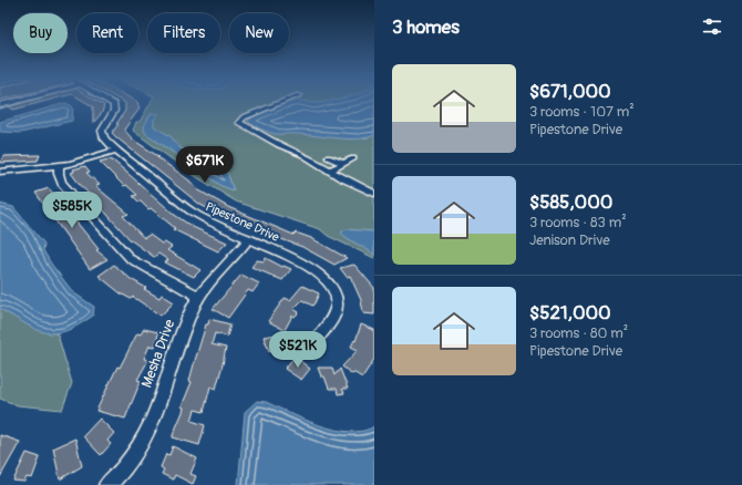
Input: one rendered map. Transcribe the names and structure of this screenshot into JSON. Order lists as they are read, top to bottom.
{
  "streets": {
    "street": ["Pipestone Drive", "Mesha Drive"]
  },
  "crossings": [
    ["Pipestone Drive", "Mesha Drive"]
  ],
  "page": {
    "heading": "3 homes",
    "chip": [
      "Buy",
      "Rent",
      "Filters",
      "New"
    ],
    "list": [
      {
        "name": "$671,000",
        "note": "3 rooms · 107 m² · Pipestone Drive"
      },
      {
        "name": "$585,000",
        "note": "3 rooms · 83 m² · Jenison Drive"
      },
      {
        "name": "$521,000",
        "note": "3 rooms · 80 m² · Pipestone Drive"
      }
    ],
    "price": ["$671K", "$585K", "$521K"]
  }
}
